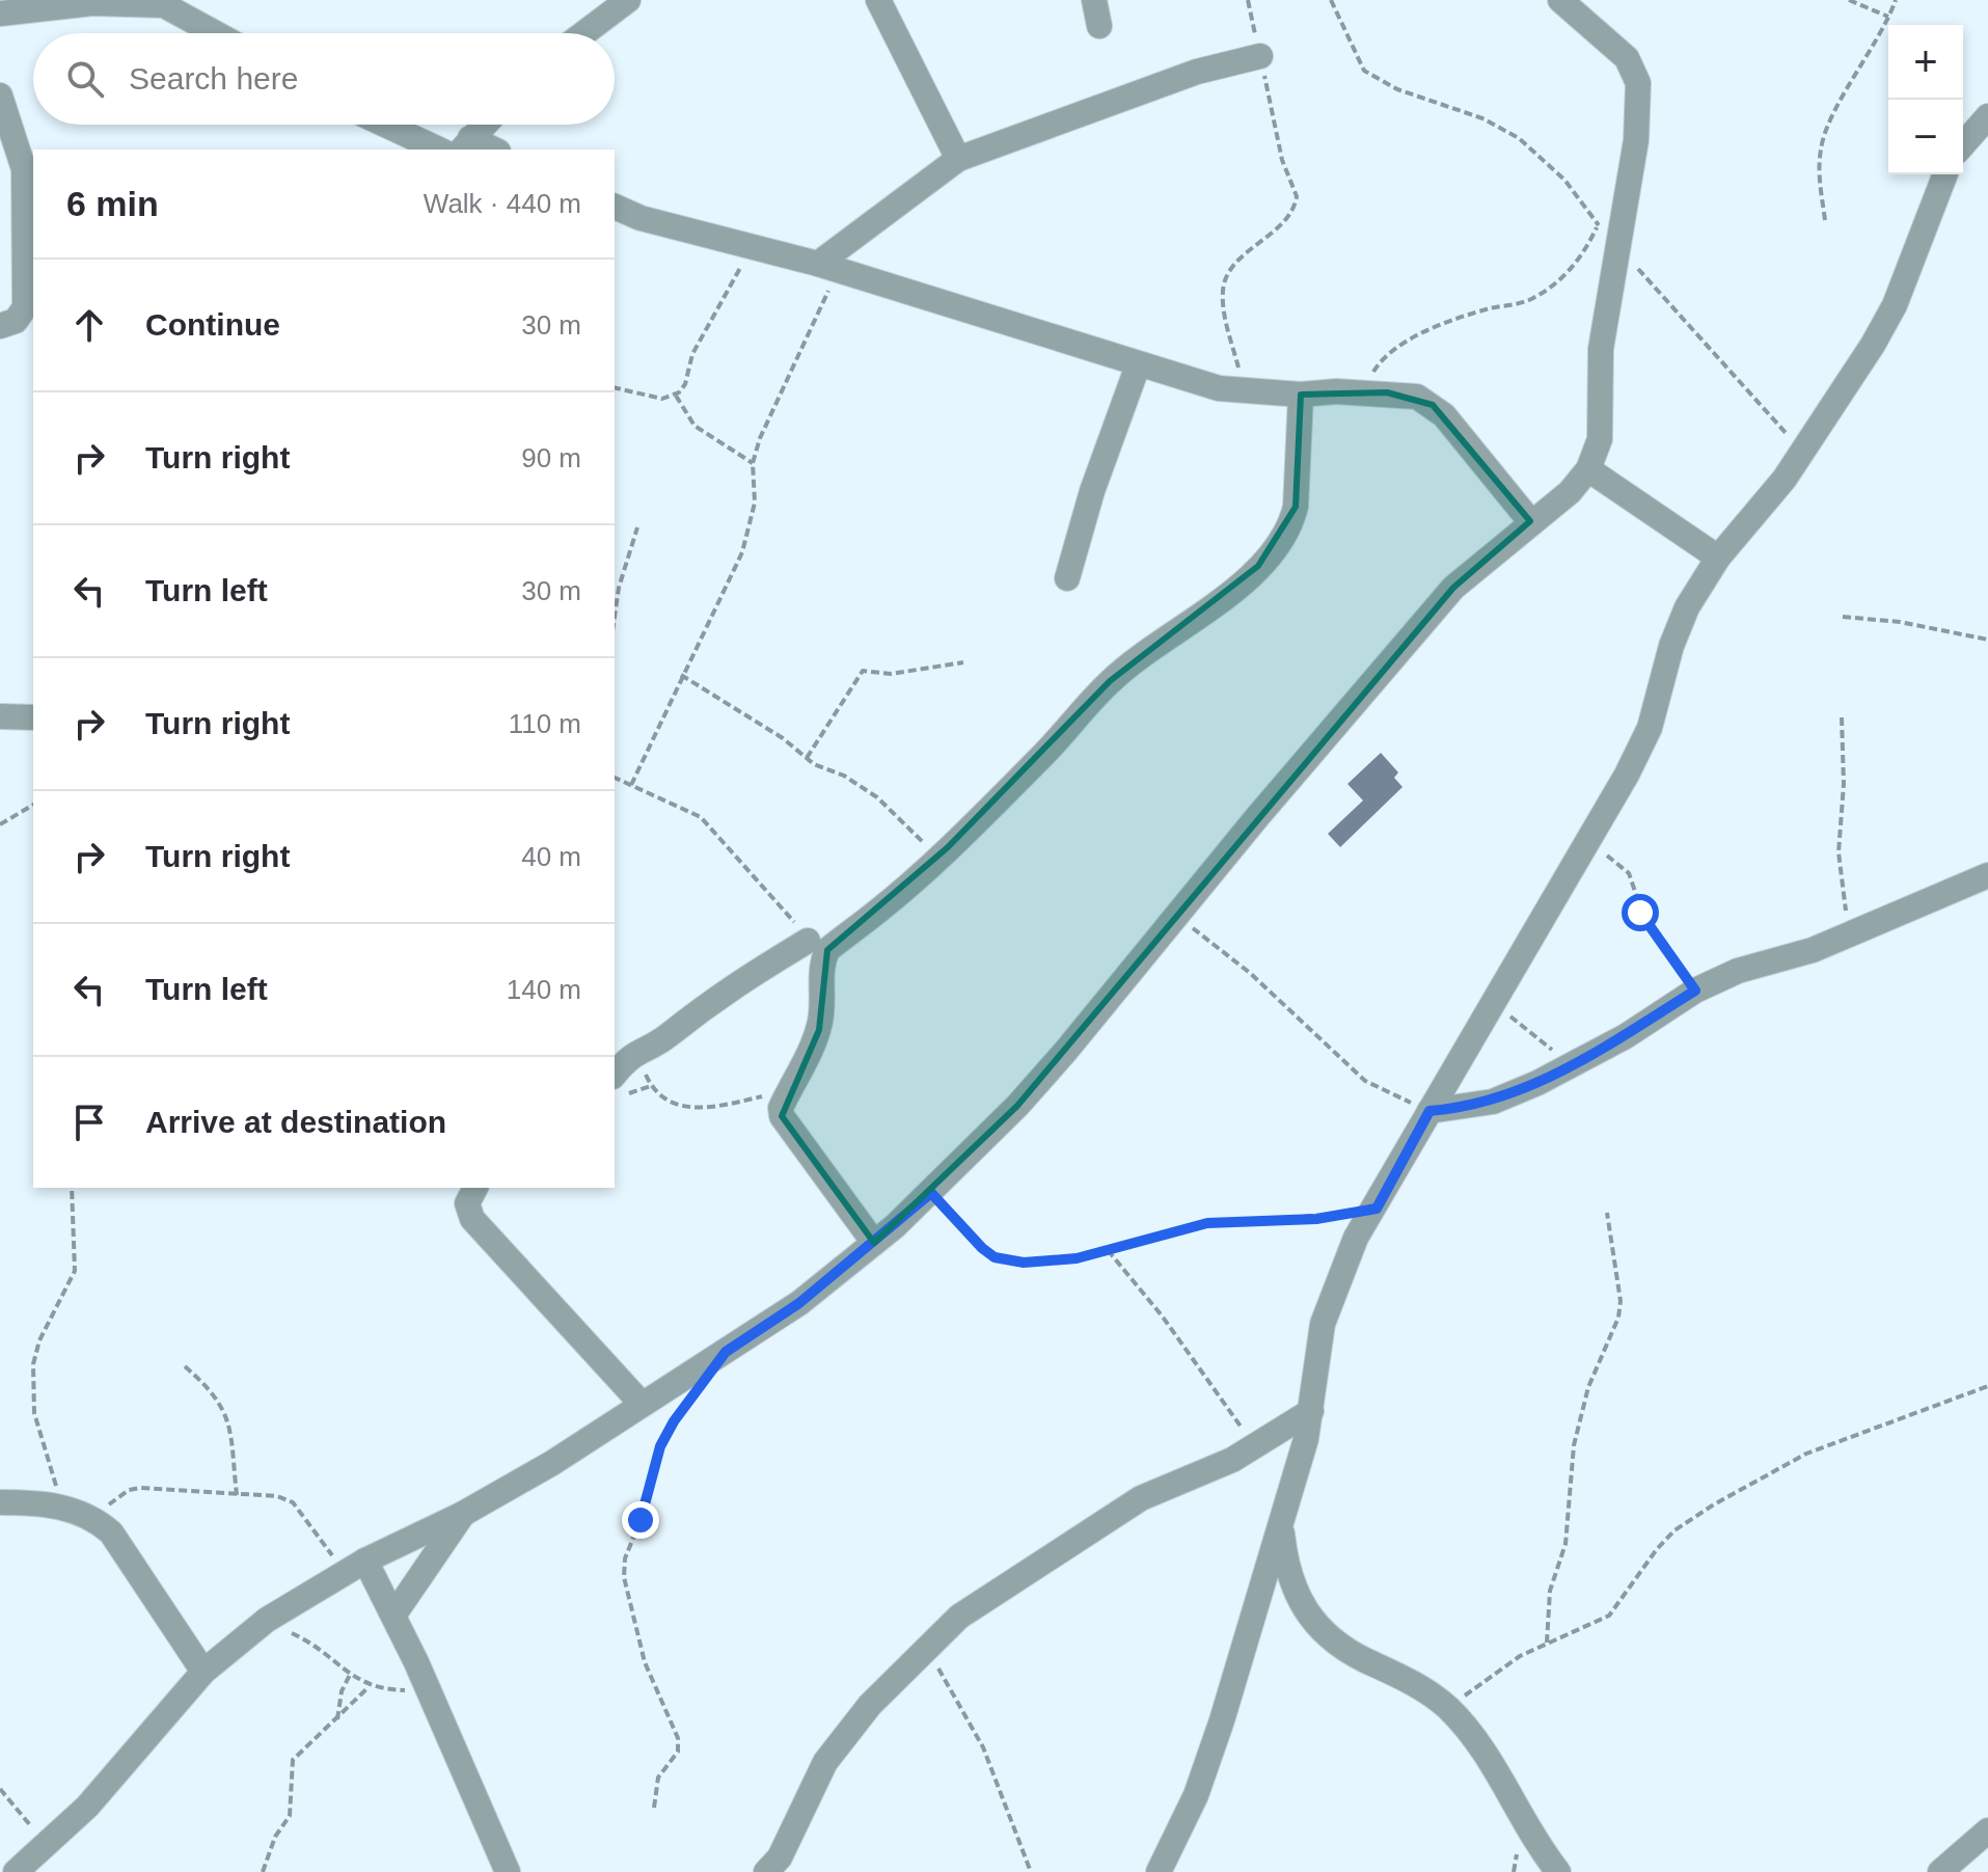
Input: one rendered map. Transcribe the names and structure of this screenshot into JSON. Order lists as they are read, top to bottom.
{
  "page": {
    "map_buttons": ["+", "−"],
    "search": "Search here",
    "heading": ["6 min", "Walk · 440 m"],
    "list": [
      ["Continue", "30 m"],
      ["Turn right", "90 m"],
      ["Turn left", "30 m"],
      ["Turn right", "110 m"],
      ["Turn right", "40 m"],
      ["Turn left", "140 m"],
      "Arrive at destination"
    ]
  }
}
